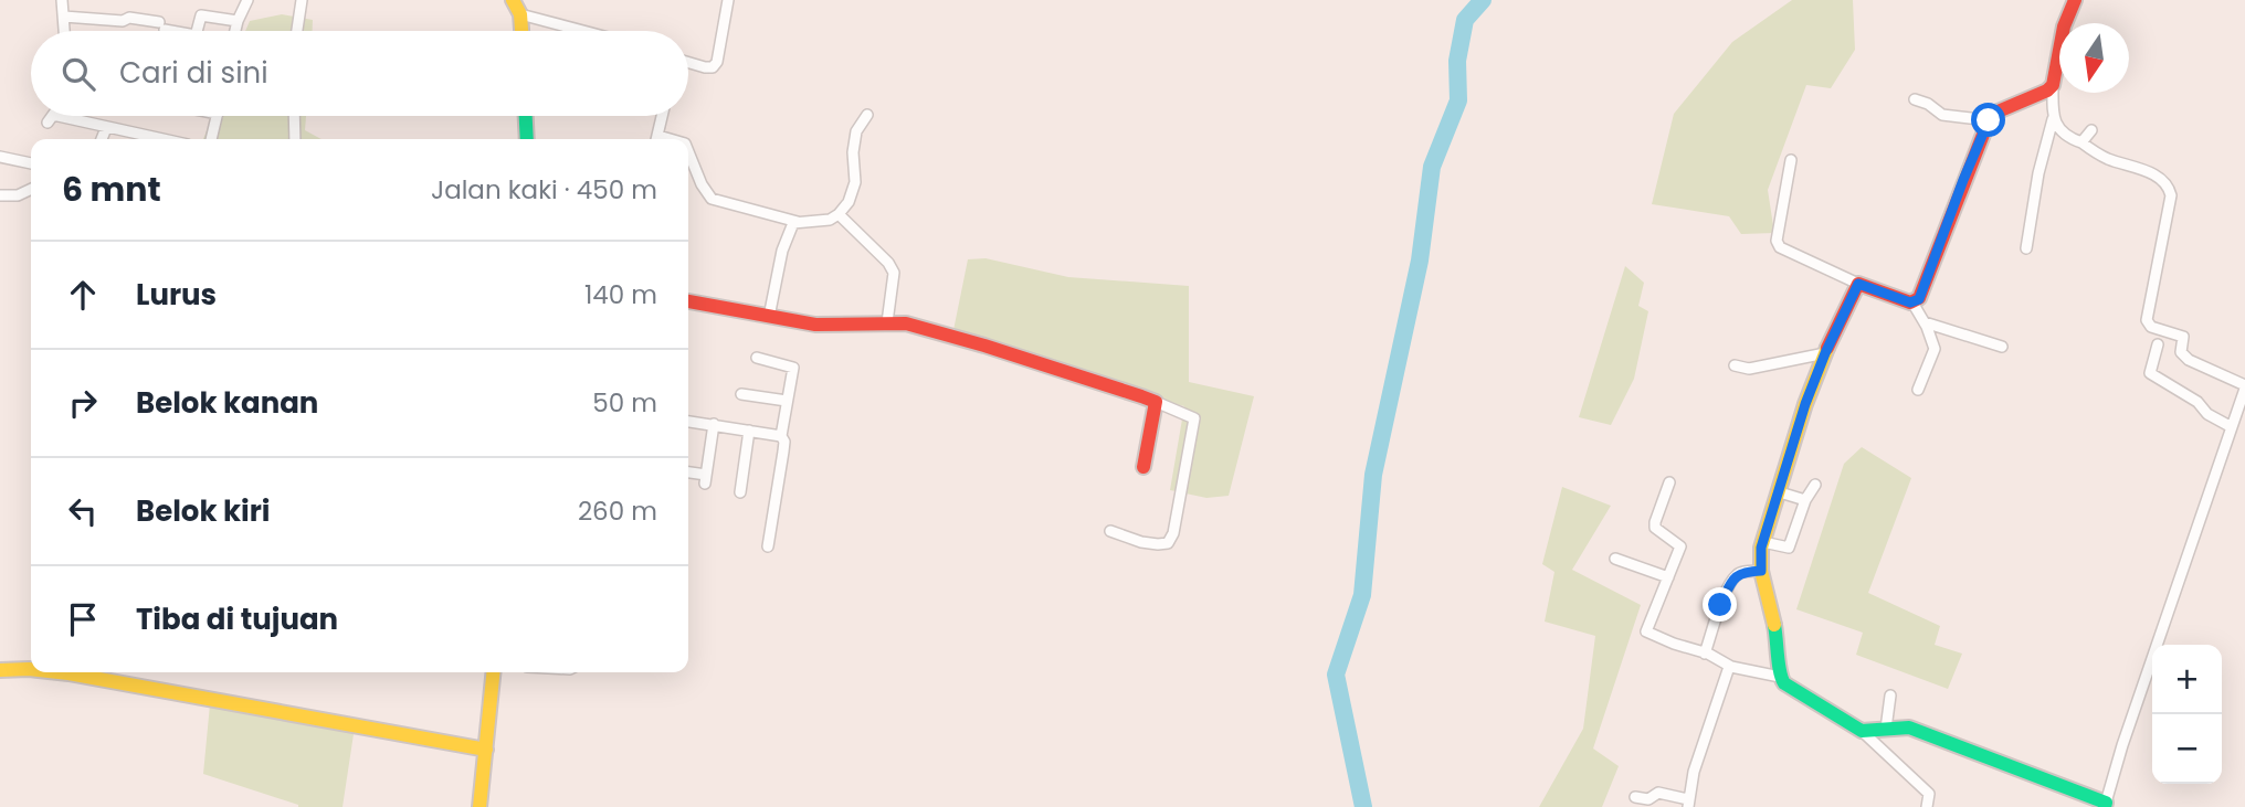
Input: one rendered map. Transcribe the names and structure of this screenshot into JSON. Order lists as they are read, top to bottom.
{
  "north": "bottom",
  "page": {
    "search": "Cari di sini",
    "heading": ["6 mnt", "Jalan kaki · 450 m"],
    "list": [
      ["Lurus", "140 m"],
      ["Belok kanan", "50 m"],
      ["Belok kiri", "260 m"],
      "Tiba di tujuan"
    ],
    "map_buttons": ["+", "−"]
  }
}
